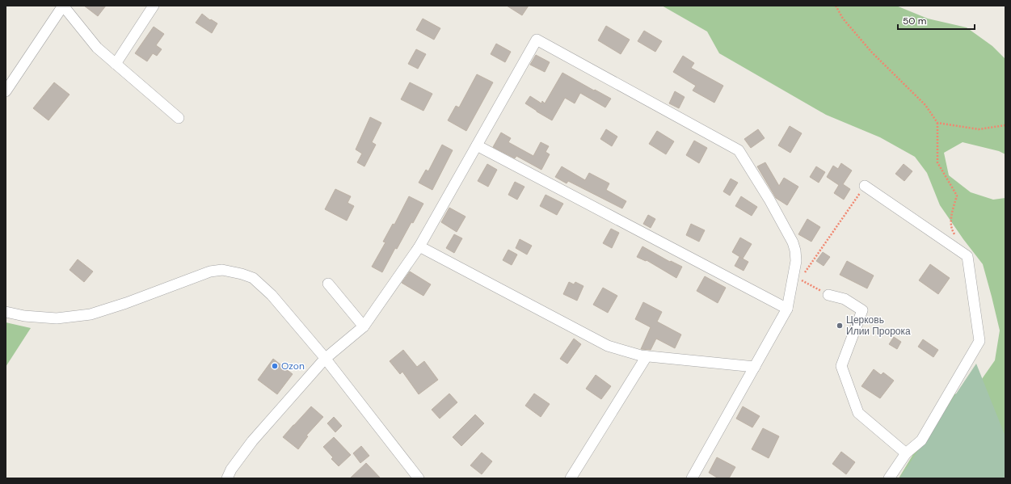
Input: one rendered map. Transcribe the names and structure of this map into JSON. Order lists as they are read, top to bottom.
{
  "places": ["Церковь Илии Пророка", "Ozon"],
  "scale_bar": "50 m"
}
